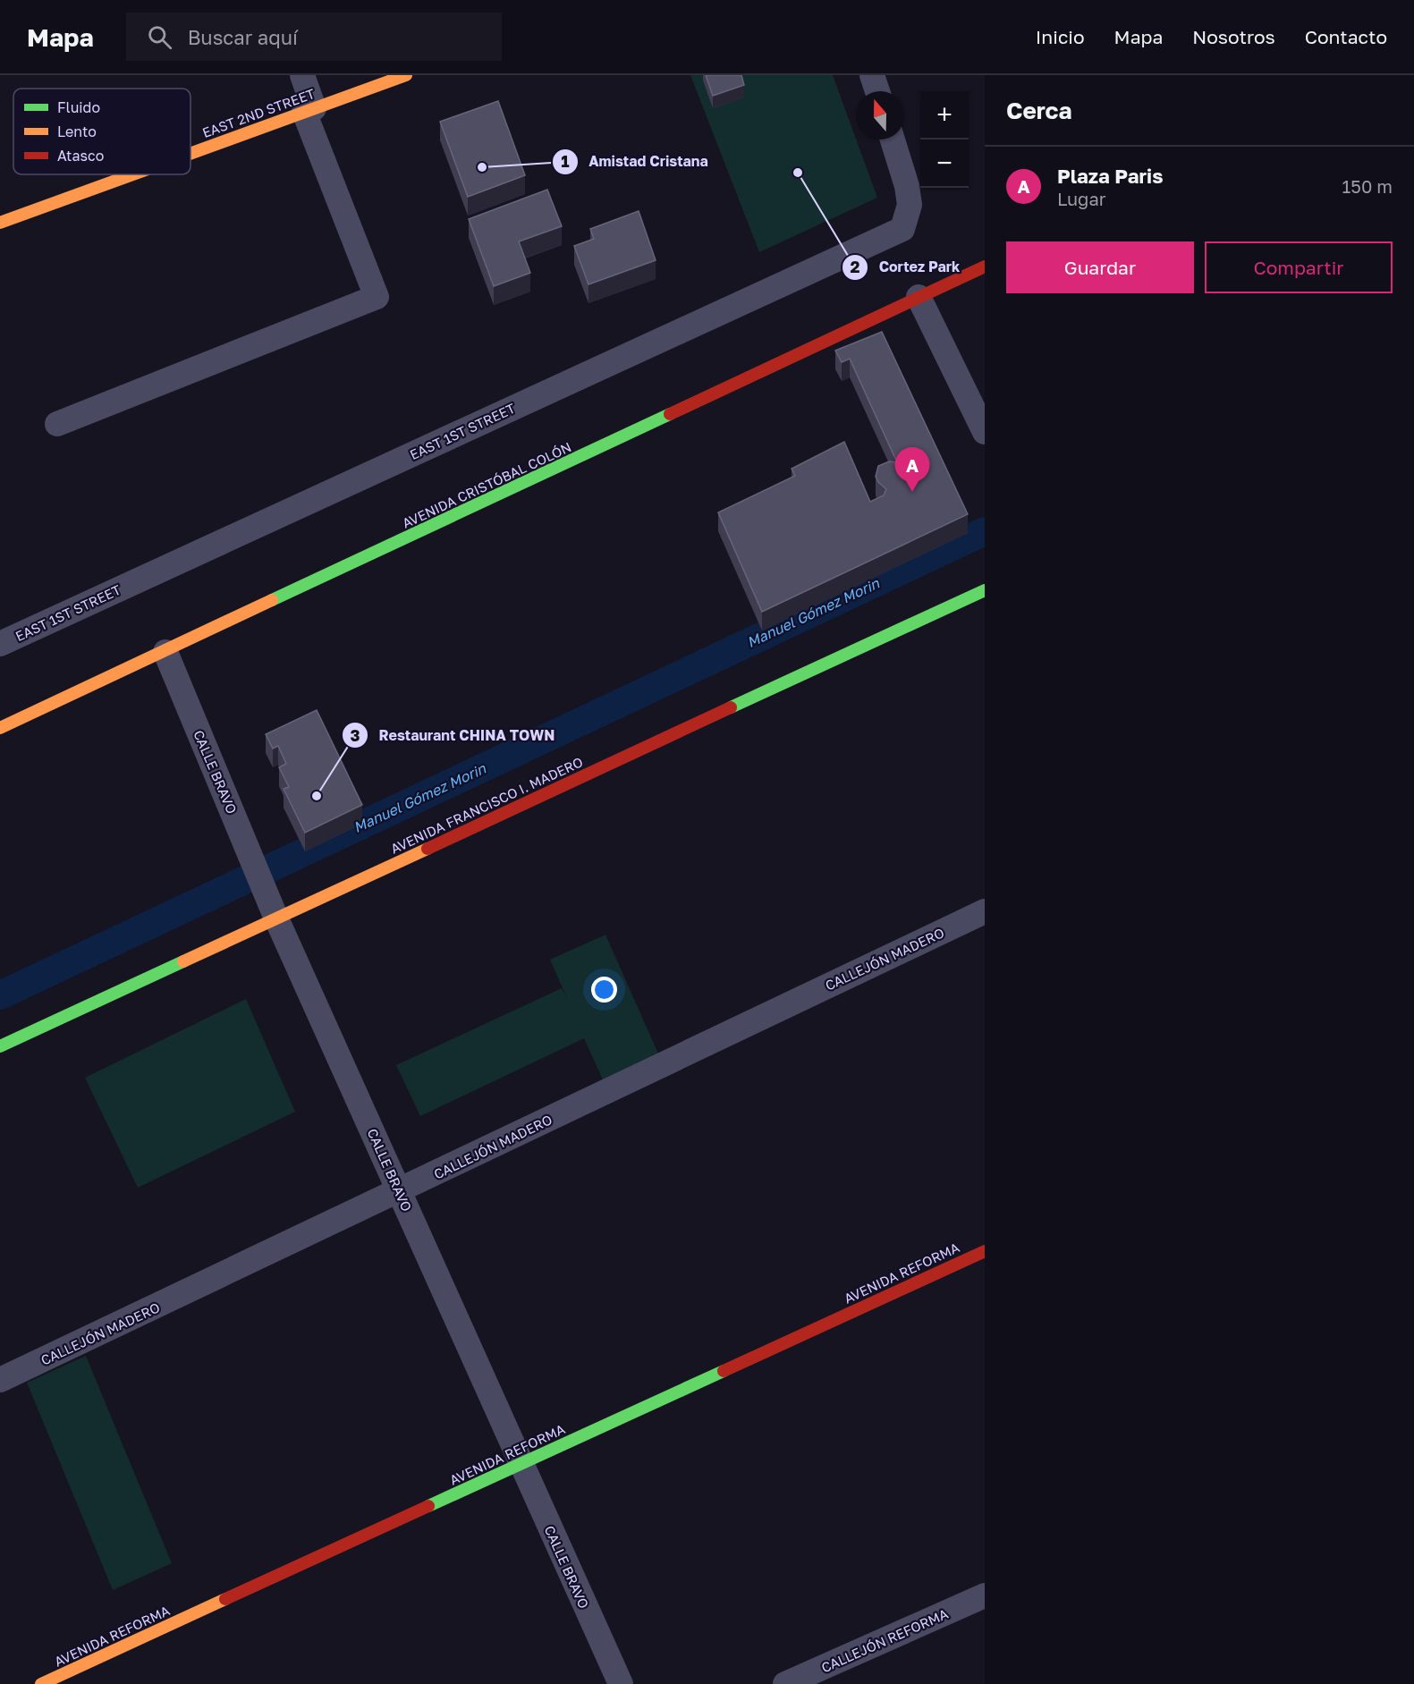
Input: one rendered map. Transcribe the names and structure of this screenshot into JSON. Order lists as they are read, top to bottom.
{
  "streets": {
    "main road": [
      "EAST 2ND STREET",
      "AVENIDA CRISTÓBAL COLÓN",
      "AVENIDA FRANCISCO I. MADERO",
      "AVENIDA REFORMA"
    ],
    "street": [
      "EAST 1ST STREET",
      "CALLE BRAVO",
      "CALLEJÓN MADERO",
      "CALLEJÓN REFORMA"
    ]
  },
  "crossings": [
    ["AVENIDA CRISTÓBAL COLÓN", "CALLE BRAVO"],
    ["CALLE BRAVO", "AVENIDA FRANCISCO I. MADERO"],
    ["CALLE BRAVO", "CALLEJÓN MADERO"],
    ["CALLE BRAVO", "AVENIDA REFORMA"]
  ],
  "water": ["Manuel Gómez Morin"],
  "places": ["Amistad Cristana", "Cortez Park", "Restaurant CHINA TOWN"],
  "legend": ["Fluido", "Lento", "Atasco"],
  "north": "top",
  "page": {
    "header": "Mapa",
    "search": "Buscar aquí",
    "nav": [
      "Inicio",
      "Mapa",
      "Nosotros",
      "Contacto"
    ],
    "heading": "Cerca",
    "map_buttons": ["+", "−"],
    "list": [
      {
        "mark": "A",
        "name": "Plaza Paris",
        "note": "Lugar",
        "value": "150 m"
      }
    ],
    "buttons": ["Guardar", "Compartir"],
    "pins": "A"
  }
}
